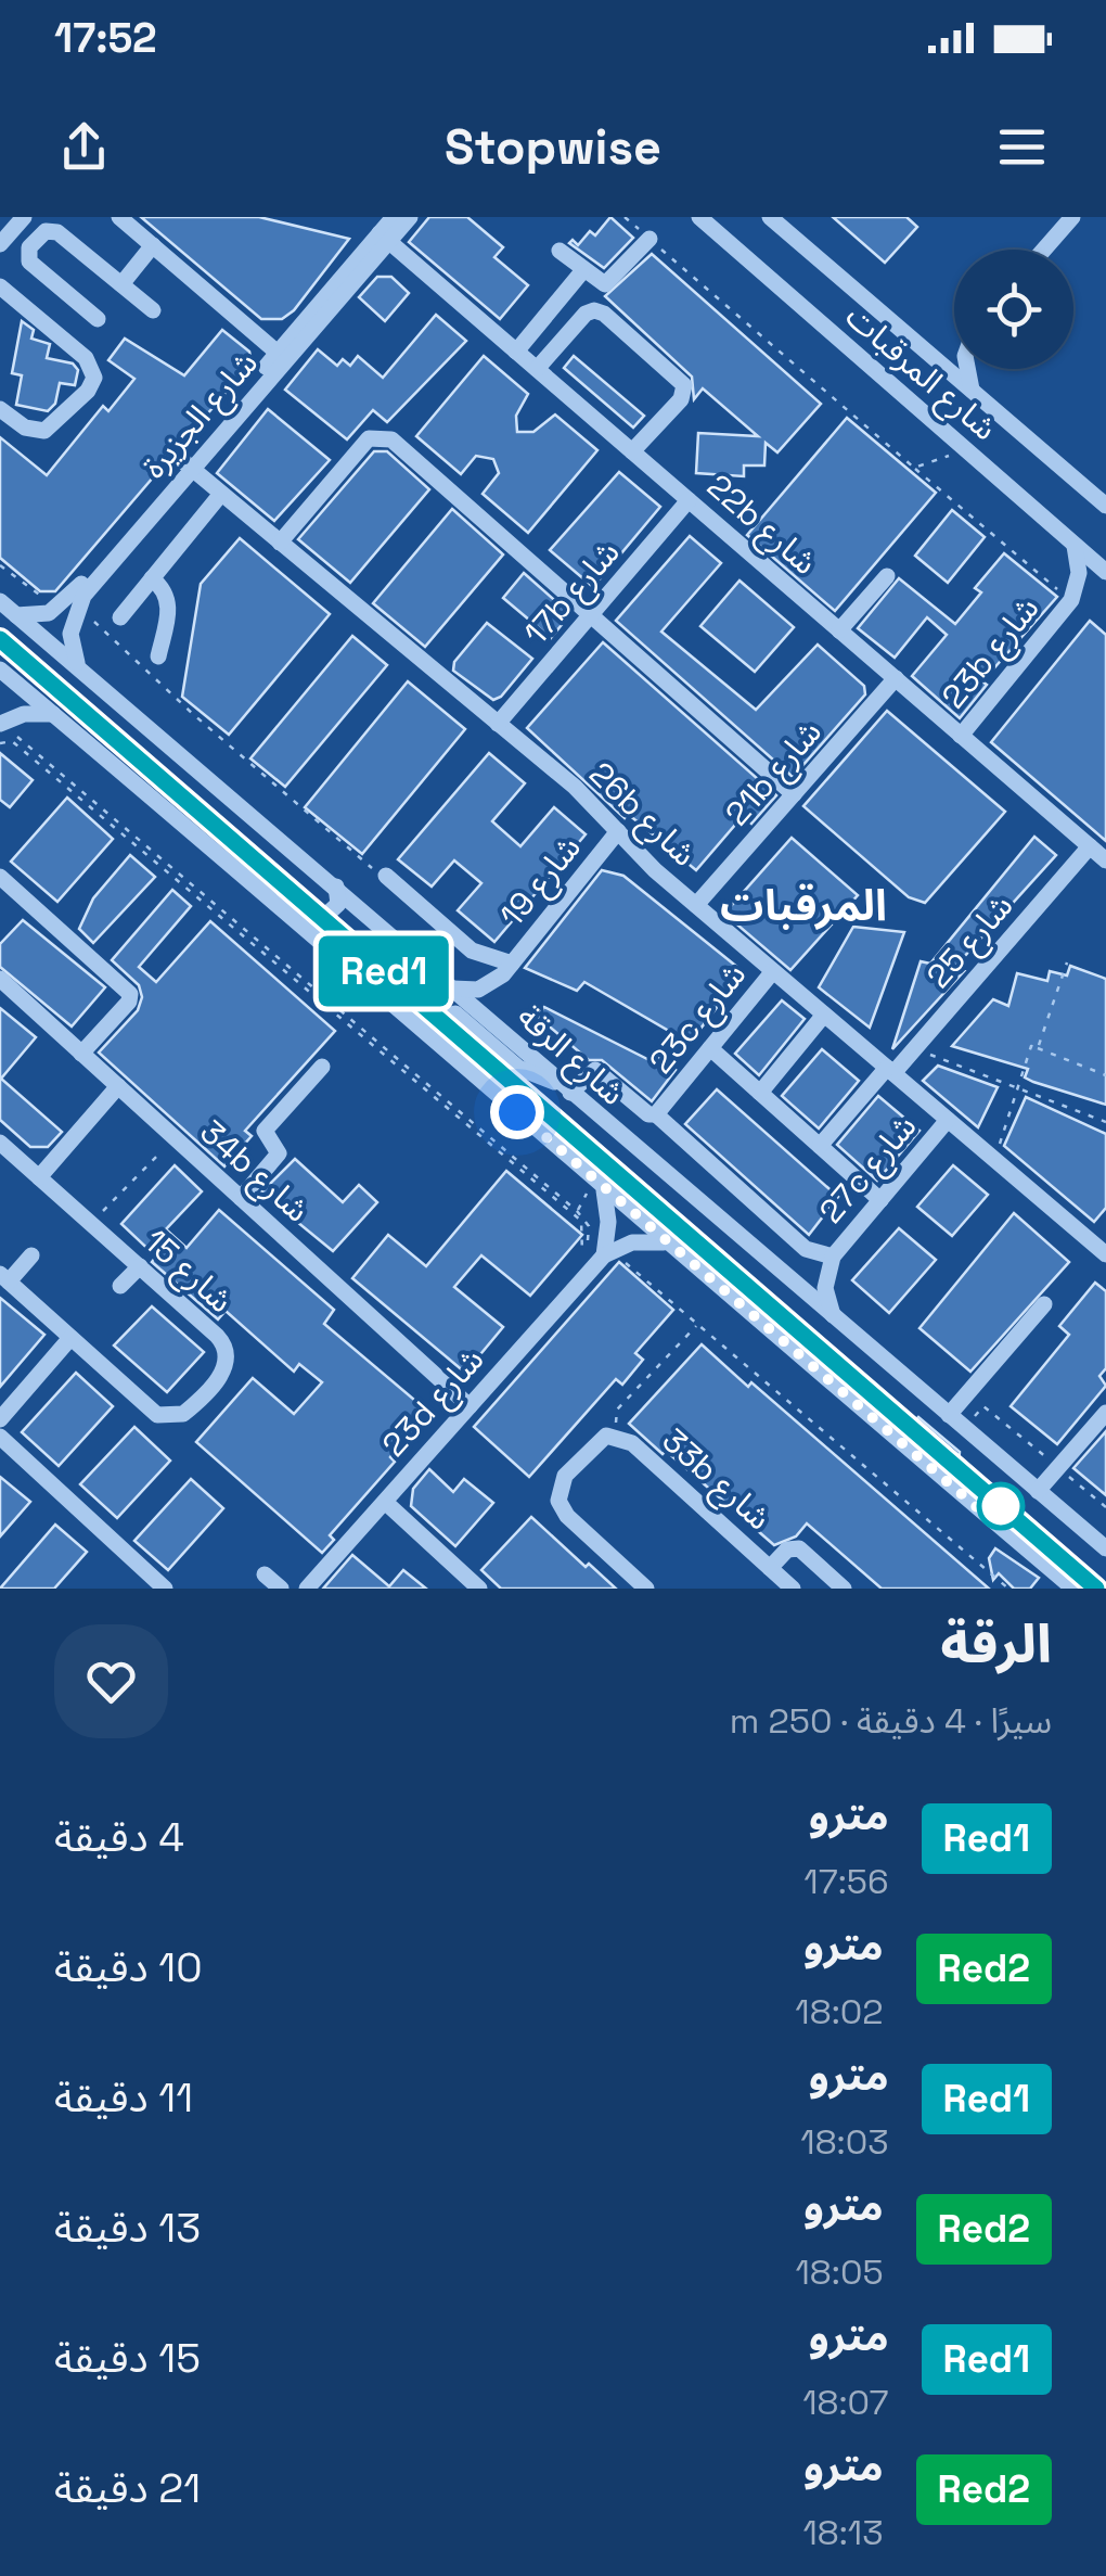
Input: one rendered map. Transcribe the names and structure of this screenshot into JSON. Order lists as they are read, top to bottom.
{
  "streets": {
    "street": [
      "شارع المرقبات",
      "شارع الجزيرة",
      "22b شارع",
      "17b شارع",
      "23b شارع",
      "21b شارع",
      "26b شارع",
      "شارع 19",
      "شارع 25",
      "23c شارع",
      "شارع الرقة",
      "27c شارع",
      "34b شارع",
      "شارع 15",
      "23d شارع",
      "33b شارع"
    ]
  },
  "crossings": [
    ["شارع المرقبات", "23b شارع"],
    ["شارع الجزيرة", "22b شارع"],
    ["شارع الجزيرة", "26b شارع"],
    ["شارع الجزيرة", "شارع الرقة"],
    ["22b شارع", "17b شارع"],
    ["22b شارع", "23b شارع"],
    ["22b شارع", "21b شارع"],
    ["22b شارع", "شارع 25"],
    ["17b شارع", "26b شارع"],
    ["21b شارع", "26b شارع"],
    ["26b شارع", "شارع 19"],
    ["26b شارع", "شارع 25"],
    ["26b شارع", "23c شارع"],
    ["26b شارع", "27c شارع"],
    ["شارع 19", "شارع الرقة"],
    ["23c شارع", "شارع الرقة"],
    ["شارع الرقة", "27c شارع"],
    ["34b شارع", "23d شارع"]
  ],
  "districts": ["المرقبات"],
  "lines": ["metro line Red1"],
  "page": {
    "status": "17:52",
    "header": "Stopwise",
    "on_map": "Red1",
    "heading": ["الرقة", "سيرًا · 4 دقيقة · 250 m"],
    "list": [
      {
        "mark": "Red1",
        "name": "مترو",
        "note": "17:56",
        "value": "4 دقيقة"
      },
      {
        "mark": "Red2",
        "name": "مترو",
        "note": "18:02",
        "value": "10 دقيقة"
      },
      {
        "mark": "Red1",
        "name": "مترو",
        "note": "18:03",
        "value": "11 دقيقة"
      },
      {
        "mark": "Red2",
        "name": "مترو",
        "note": "18:05",
        "value": "13 دقيقة"
      },
      {
        "mark": "Red1",
        "name": "مترو",
        "note": "18:07",
        "value": "15 دقيقة"
      },
      {
        "mark": "Red2",
        "name": "مترو",
        "note": "18:13",
        "value": "21 دقيقة"
      }
    ]
  }
}
